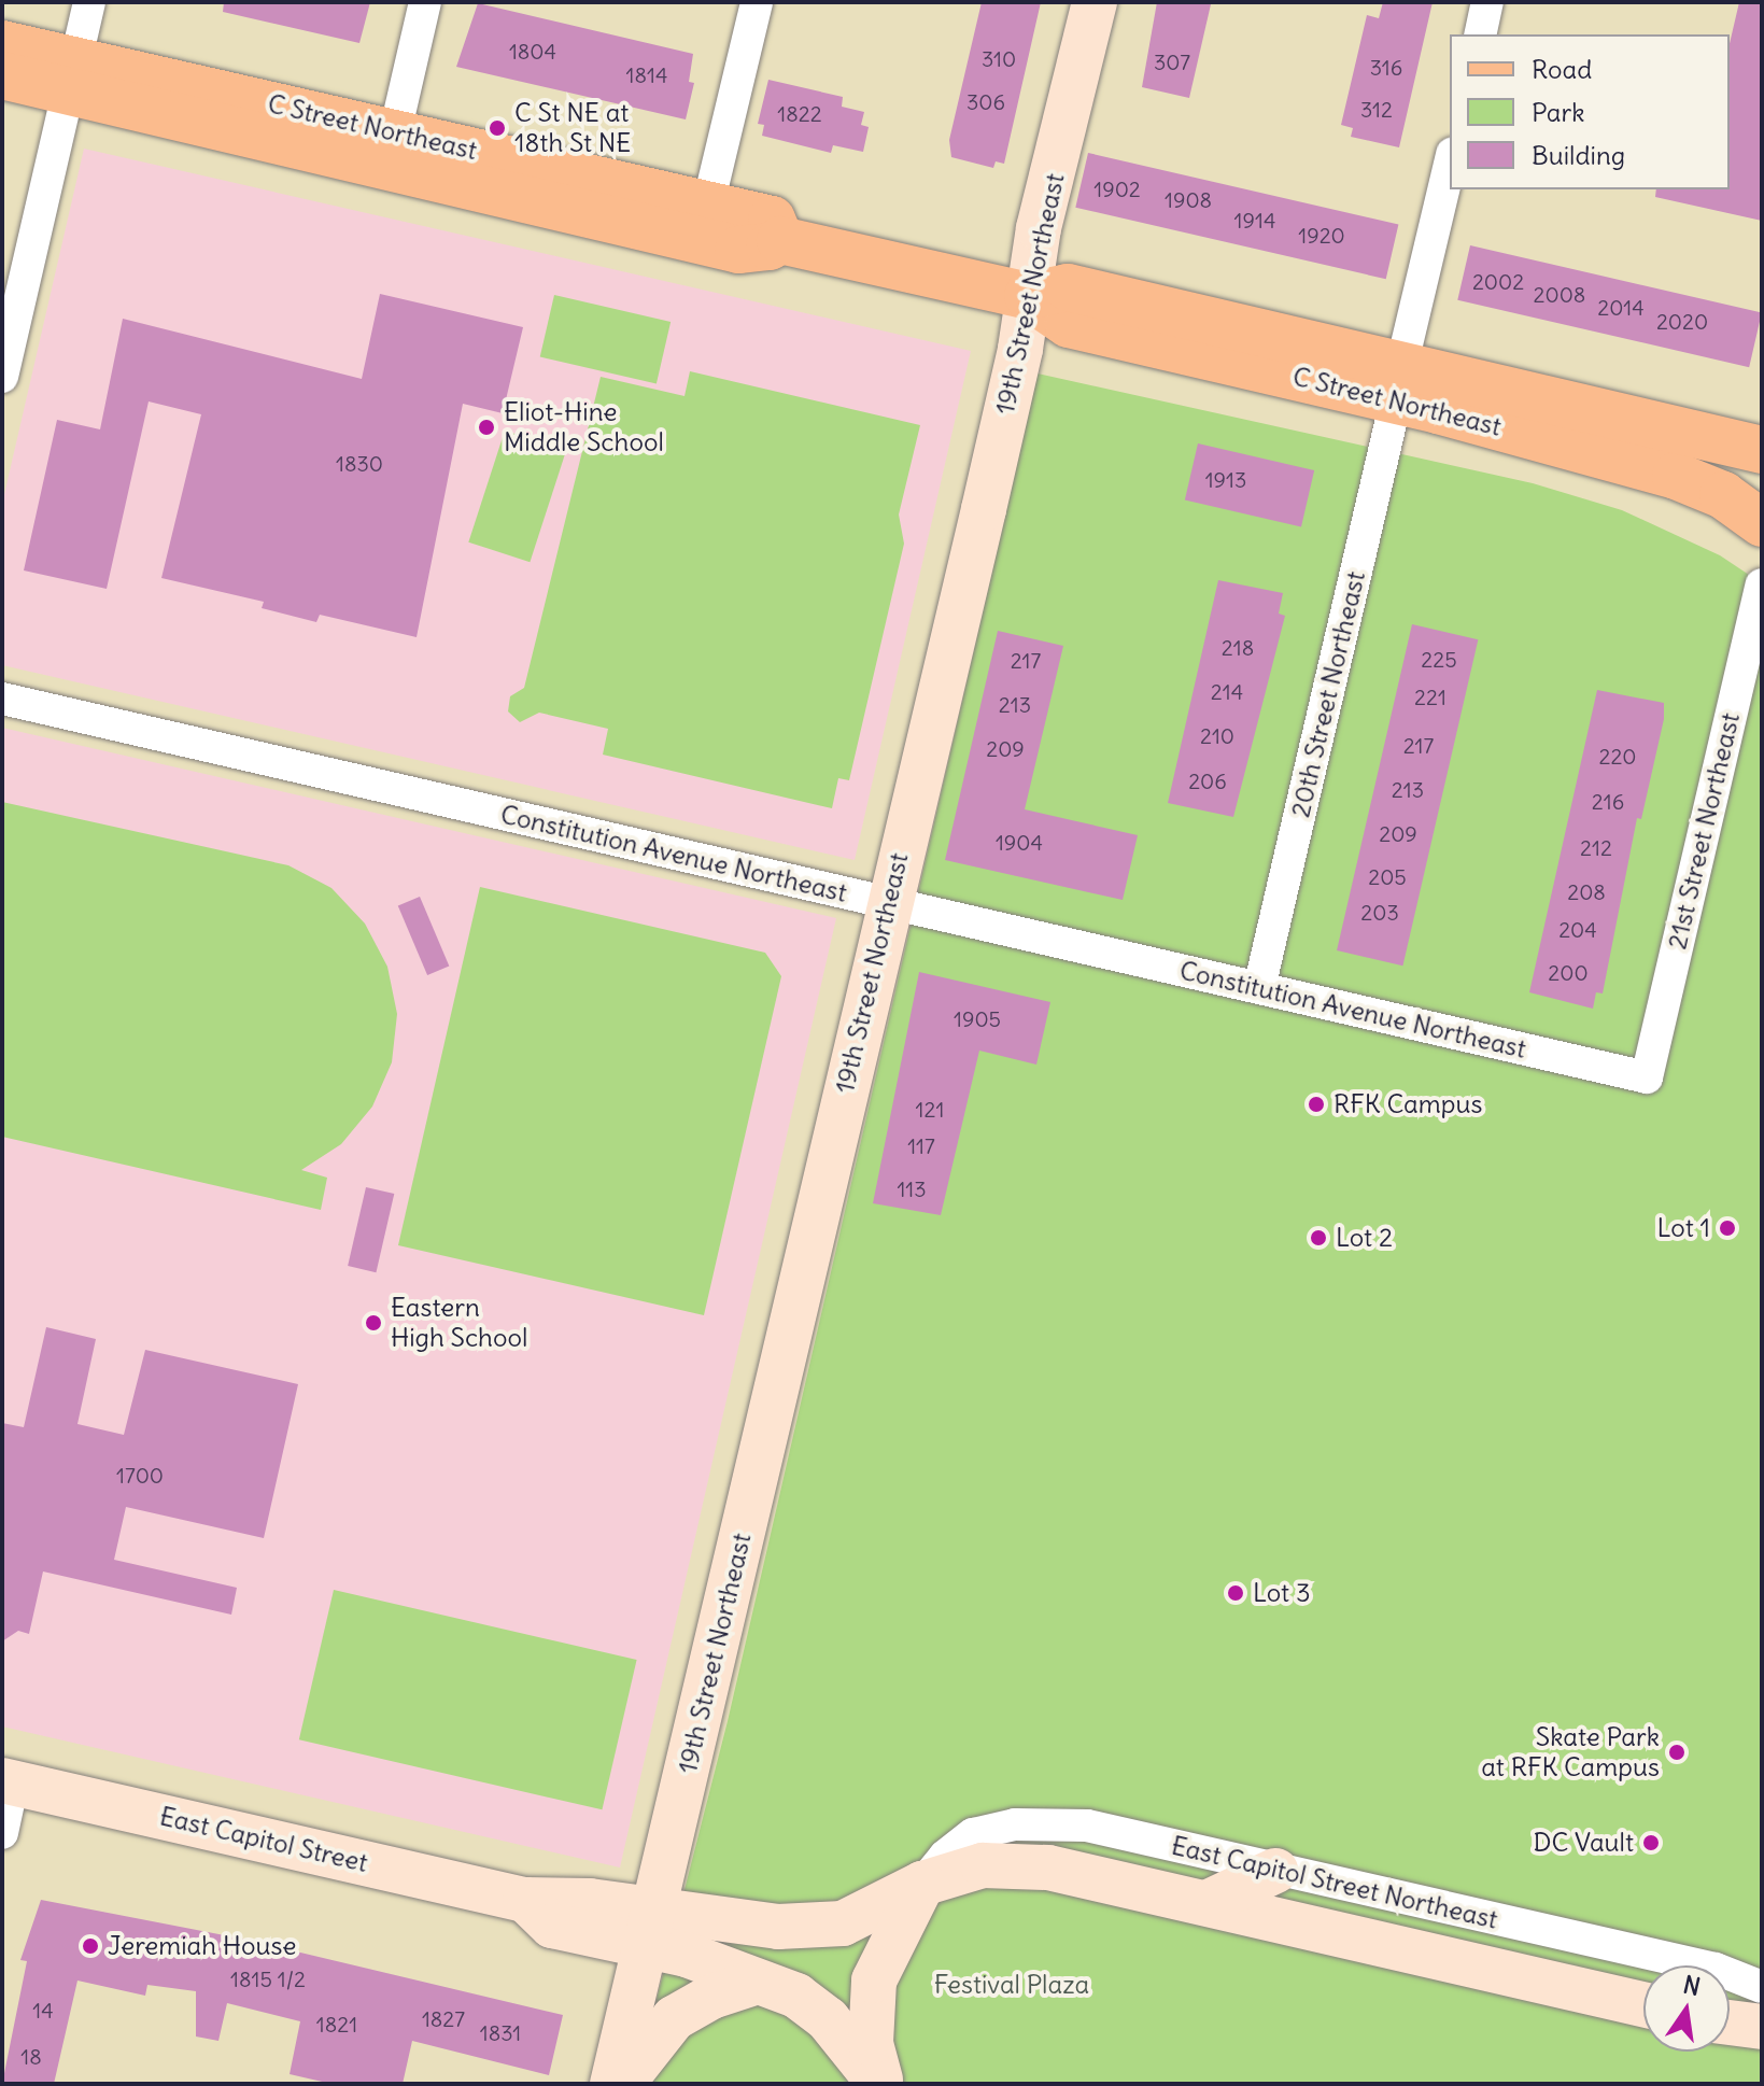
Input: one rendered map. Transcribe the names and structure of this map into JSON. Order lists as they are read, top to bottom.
{
  "streets": {
    "main road": [
      "C Street Northeast",
      "19th Street Northeast",
      "East Capitol Street",
      "East Capitol Street Northeast"
    ],
    "street": ["20th Street Northeast", "21st Street Northeast", "Constitution Avenue Northeast"]
  },
  "crossings": [
    ["C Street Northeast", "19th Street Northeast"],
    ["C Street Northeast", "20th Street Northeast"],
    ["19th Street Northeast", "Constitution Avenue Northeast"],
    ["19th Street Northeast", "East Capitol Street Northeast"],
    ["20th Street Northeast", "Constitution Avenue Northeast"],
    ["21st Street Northeast", "Constitution Avenue Northeast"],
    ["East Capitol Street", "East Capitol Street Northeast"]
  ],
  "parks": ["Festival Plaza"],
  "places": [
    "C St NE at 18th St NE",
    "Eliot-Hine Middle School",
    "RFK Campus",
    "Lot 1",
    "Lot 2",
    "Eastern High School",
    "Lot 3",
    "Skate Park at RFK Campus",
    "DC Vault",
    "Jeremiah House"
  ],
  "house_numbers": [
    "1804",
    "310",
    "307",
    "316",
    "1814",
    "306",
    "312",
    "1822",
    "1902",
    "1908",
    "1914",
    "1920",
    "2002",
    "2008",
    "2014",
    "2020",
    "1830",
    "1913",
    "218",
    "225",
    "217",
    "214",
    "221",
    "213",
    "210",
    "217",
    "209",
    "220",
    "206",
    "213",
    "216",
    "209",
    "1904",
    "212",
    "205",
    "208",
    "203",
    "204",
    "200",
    "1905",
    "121",
    "117",
    "113",
    "1700",
    "1815 1/2",
    "14",
    "1827",
    "1821",
    "1831",
    "18"
  ],
  "legend": ["Road", "Park", "Building"],
  "north": "top"
}
